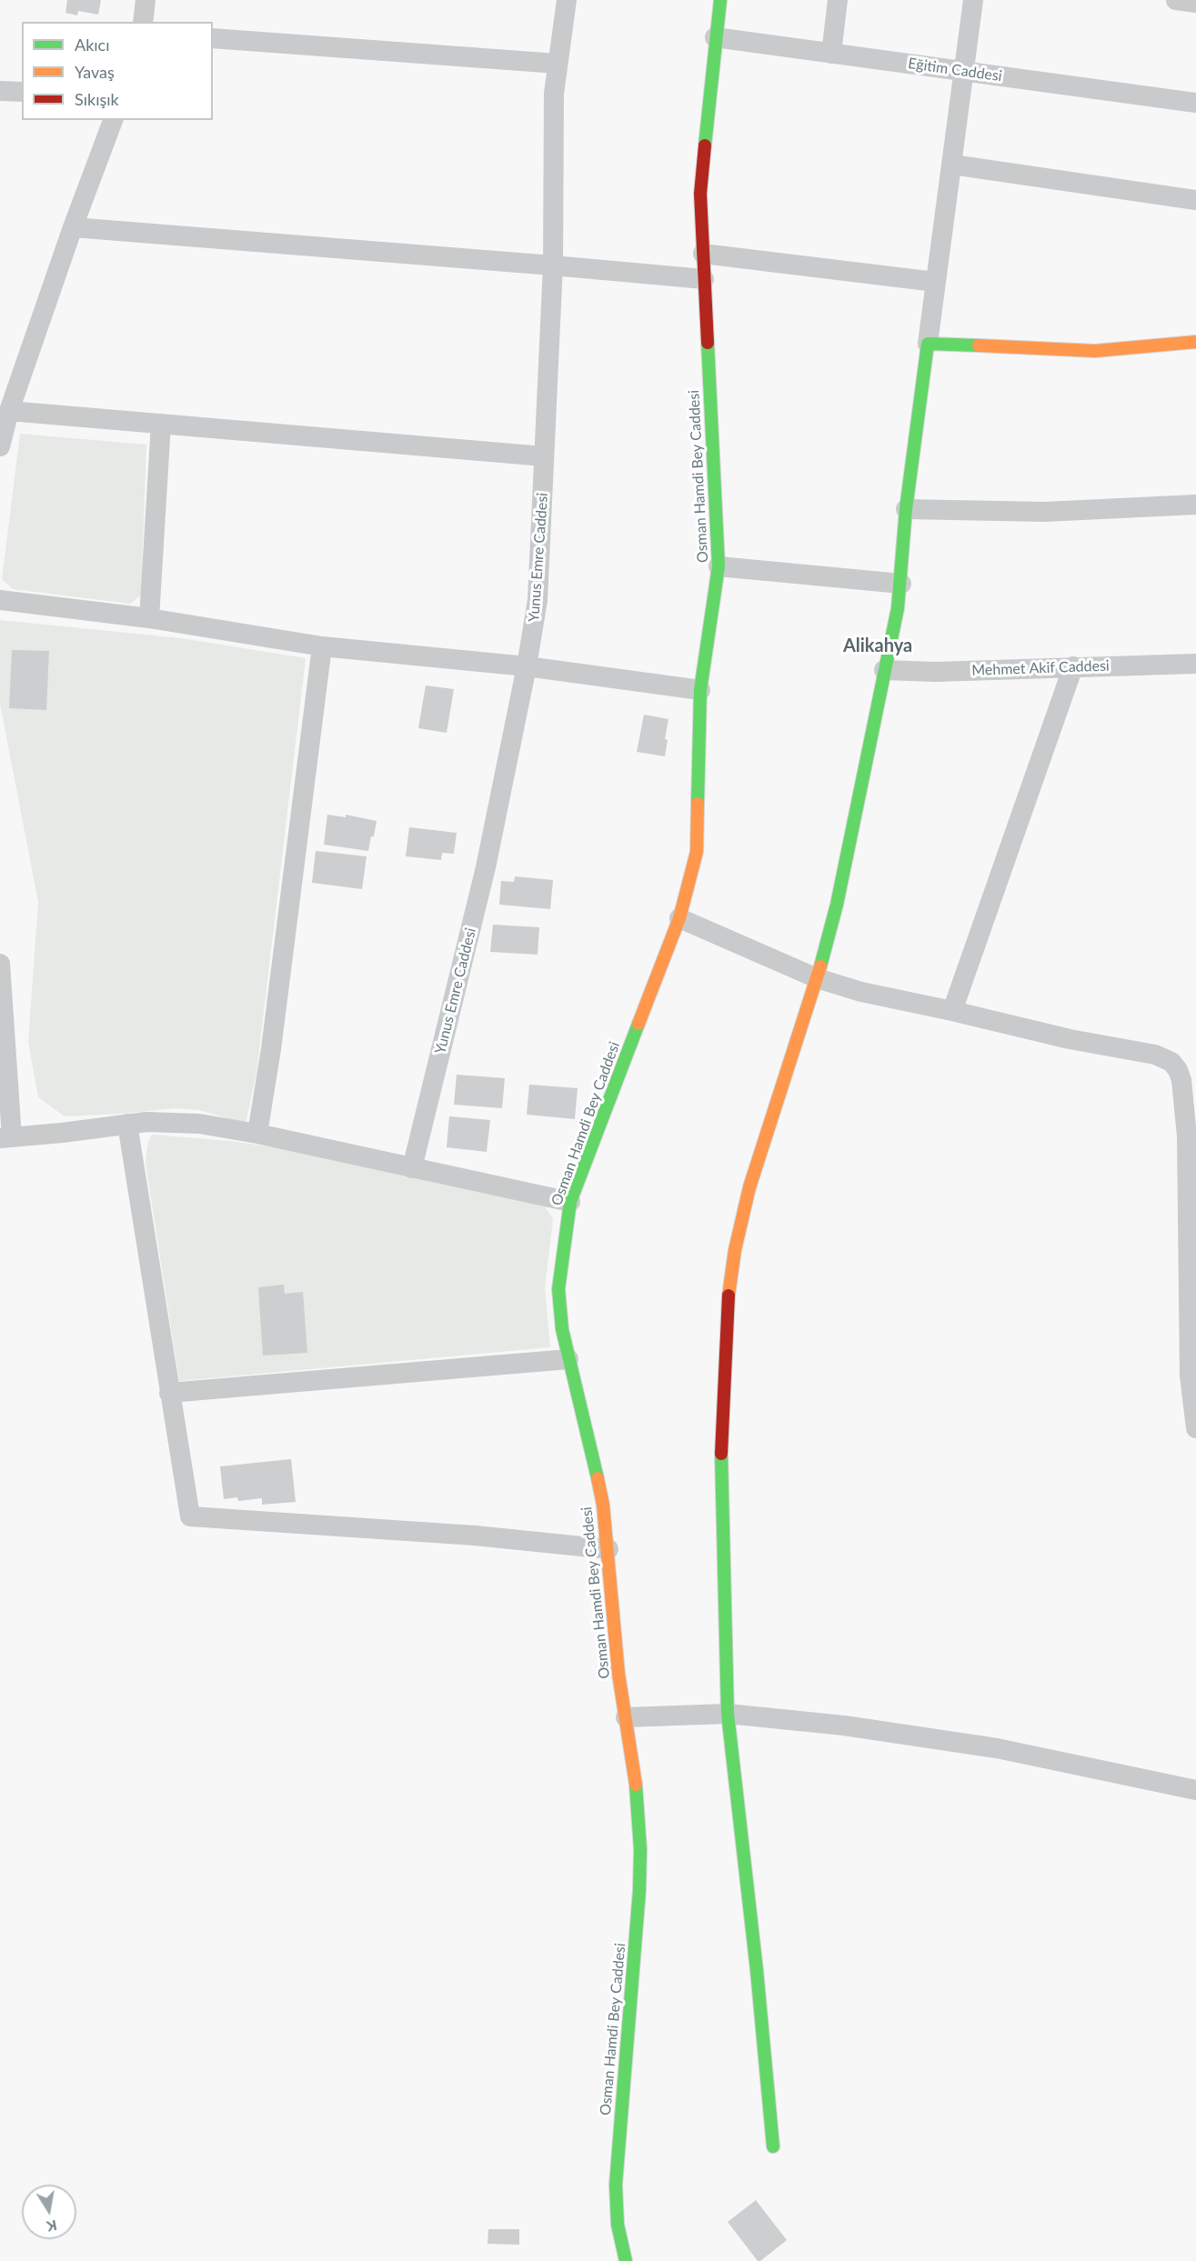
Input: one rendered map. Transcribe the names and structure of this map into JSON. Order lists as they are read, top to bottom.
{
  "streets": {
    "street": [
      "Eğitim Caddesi",
      "Osman Hamdi Bey Caddesi",
      "Yunus Emre Caddesi",
      "Mehmet Akif Caddesi"
    ]
  },
  "crossings": [
    ["Eğitim Caddesi", "Osman Hamdi Bey Caddesi"]
  ],
  "districts": ["Alikahya"],
  "legend": ["Akıcı", "Yavaş", "Sıkışık"],
  "north": "bottom"
}
